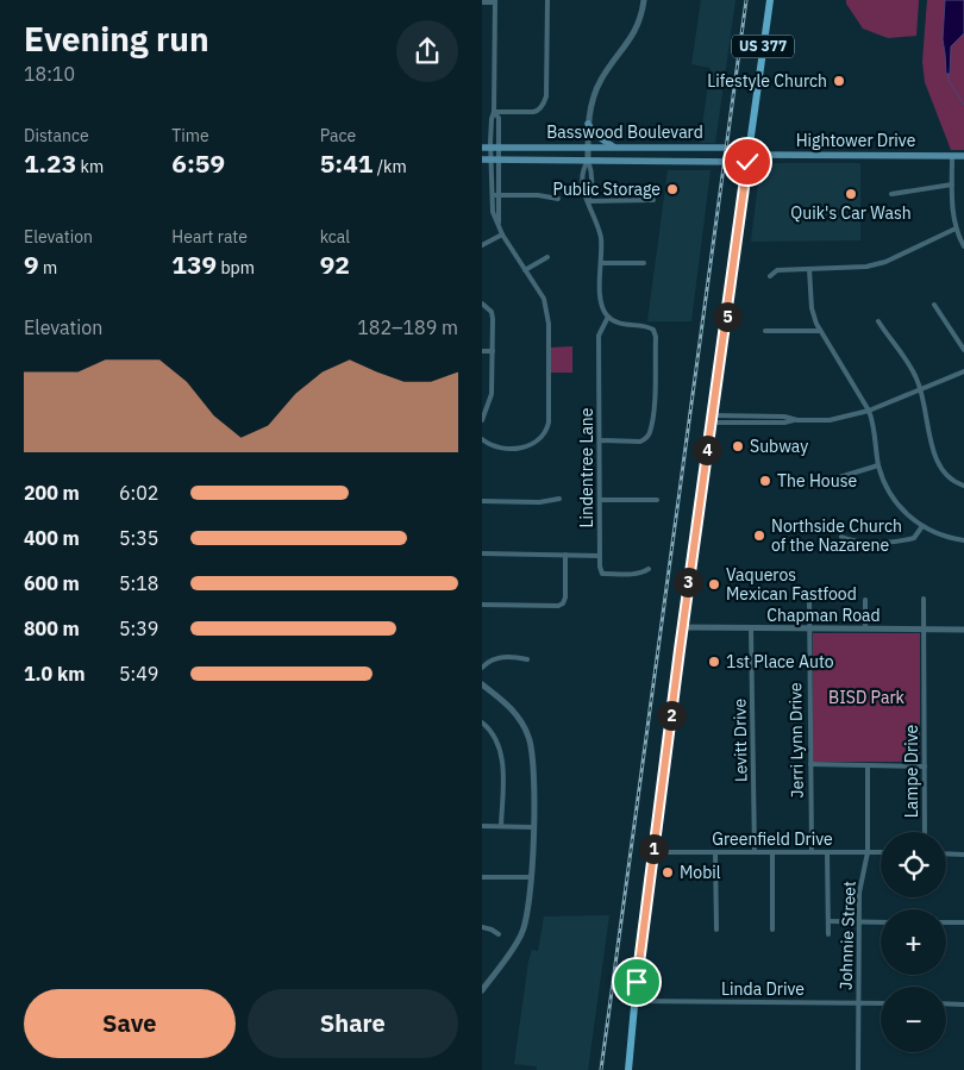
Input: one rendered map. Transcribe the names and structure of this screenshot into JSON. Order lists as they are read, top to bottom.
{
  "streets": {
    "main road": ["US 377", "Basswood Boulevard", "Hightower Drive"],
    "street": [
      "Lindentree Lane",
      "Chapman Road",
      "Levitt Drive",
      "Jerri Lynn Drive",
      "Lampe Drive",
      "Greenfield Drive",
      "Johnnie Street",
      "Linda Drive"
    ]
  },
  "crossings": [
    ["US 377", "Basswood Boulevard"],
    ["US 377", "Hightower Drive"],
    ["US 377", "Chapman Road"],
    ["US 377", "Greenfield Drive"],
    ["US 377", "Linda Drive"],
    ["Basswood Boulevard", "Hightower Drive"],
    ["Chapman Road", "Levitt Drive"],
    ["Chapman Road", "Jerri Lynn Drive"],
    ["Chapman Road", "Lampe Drive"],
    ["Levitt Drive", "Greenfield Drive"],
    ["Jerri Lynn Drive", "Greenfield Drive"],
    ["Greenfield Drive", "Johnnie Street"],
    ["Johnnie Street", "Linda Drive"]
  ],
  "parks": ["BISD Park"],
  "places": [
    "Lifestyle Church",
    "Public Storage",
    "Quik's Car Wash",
    "Subway",
    "The House",
    "Northside Church of the Nazarene",
    "Vaqueros Mexican Fastfood",
    "1st Place Auto",
    "Mobil"
  ],
  "page": {
    "heading": ["Evening run", "18:10"],
    "stats": [
      ["Distance", "1.23 km"],
      ["Time", "6:59"],
      ["Pace", "5:41 /km"],
      ["Elevation", "9 m"],
      ["Heart rate", "139 bpm"],
      ["kcal", "92"]
    ],
    "pins": [
      "5",
      "4",
      "3",
      "2",
      "1"
    ],
    "chart": ["Elevation", "182–189 m"],
    "list": [
      {
        "name": "200 m",
        "note": "6:02"
      },
      {
        "name": "400 m",
        "note": "5:35"
      },
      {
        "name": "600 m",
        "note": "5:18"
      },
      {
        "name": "800 m",
        "note": "5:39"
      },
      {
        "name": "1.0 km",
        "note": "5:49"
      }
    ],
    "map_buttons": ["+", "−"],
    "buttons": ["Save", "Share"]
  }
}
